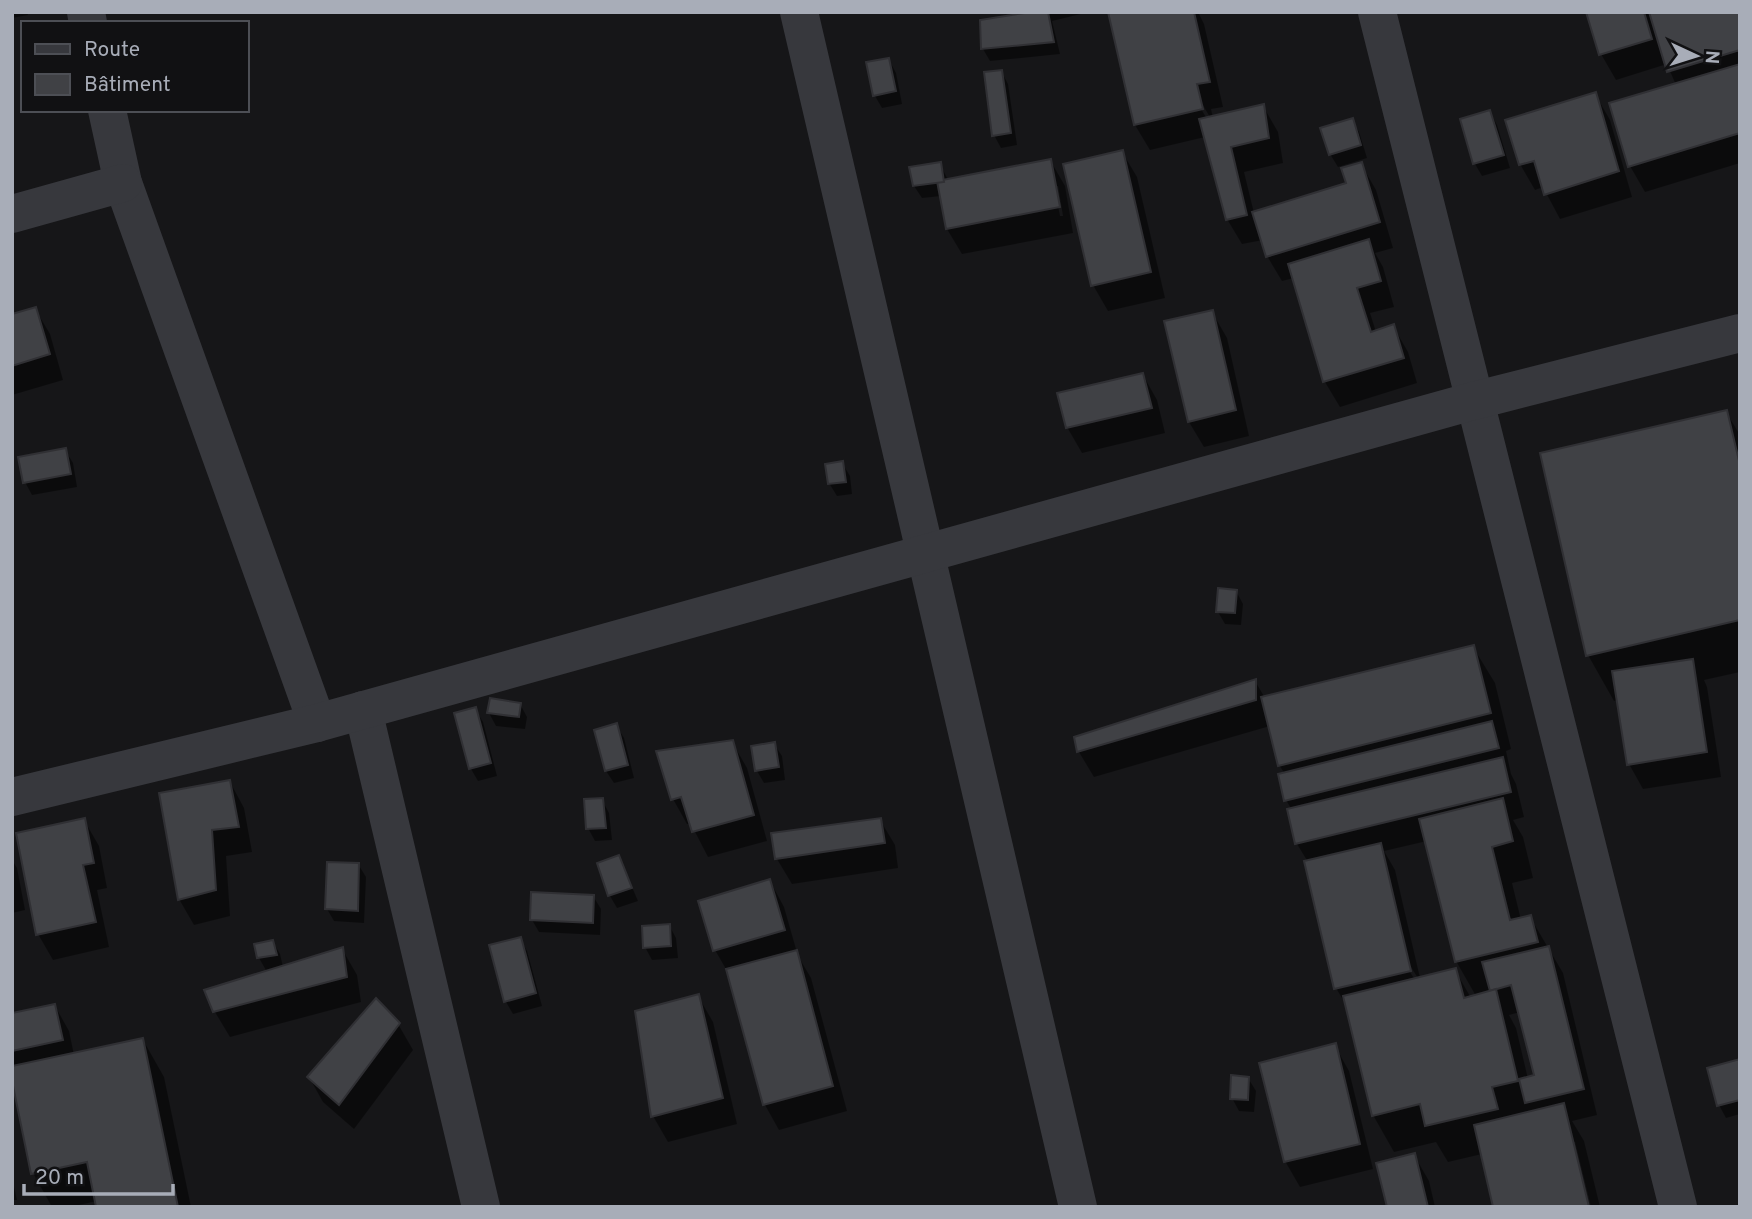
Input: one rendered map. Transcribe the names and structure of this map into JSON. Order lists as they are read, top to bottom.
{
  "legend": ["Route", "Bâtiment"],
  "scale_bar": "20 m",
  "north": "right"
}
